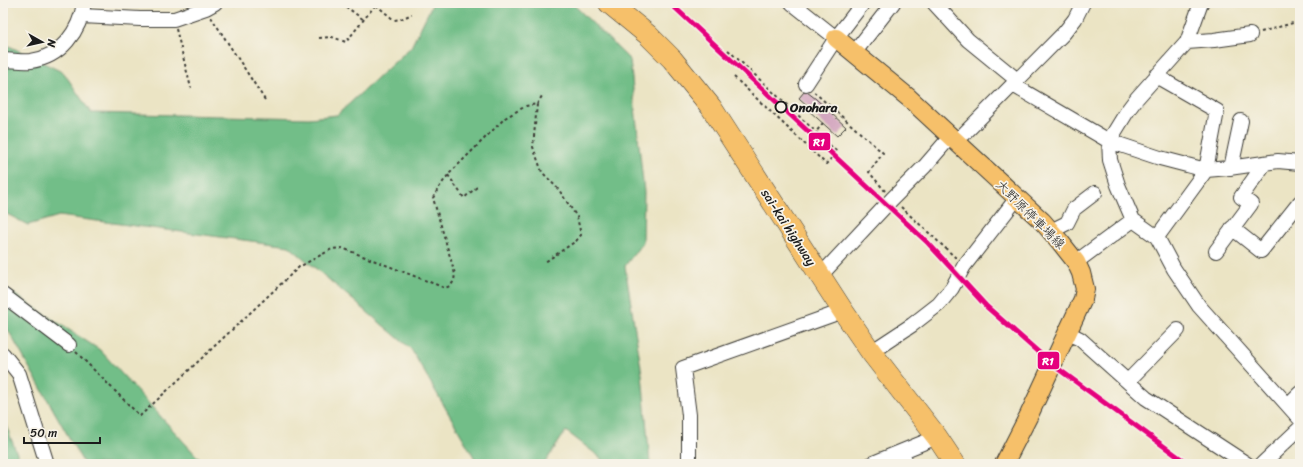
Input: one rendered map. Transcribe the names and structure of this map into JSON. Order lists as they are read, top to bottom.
{
  "streets": {
    "highway": ["sai-kai highway"],
    "main road": ["大野原停車場線"]
  },
  "places": ["Onohara"],
  "lines": ["transit line R1"],
  "scale_bar": "50 m",
  "north": "right"
}
